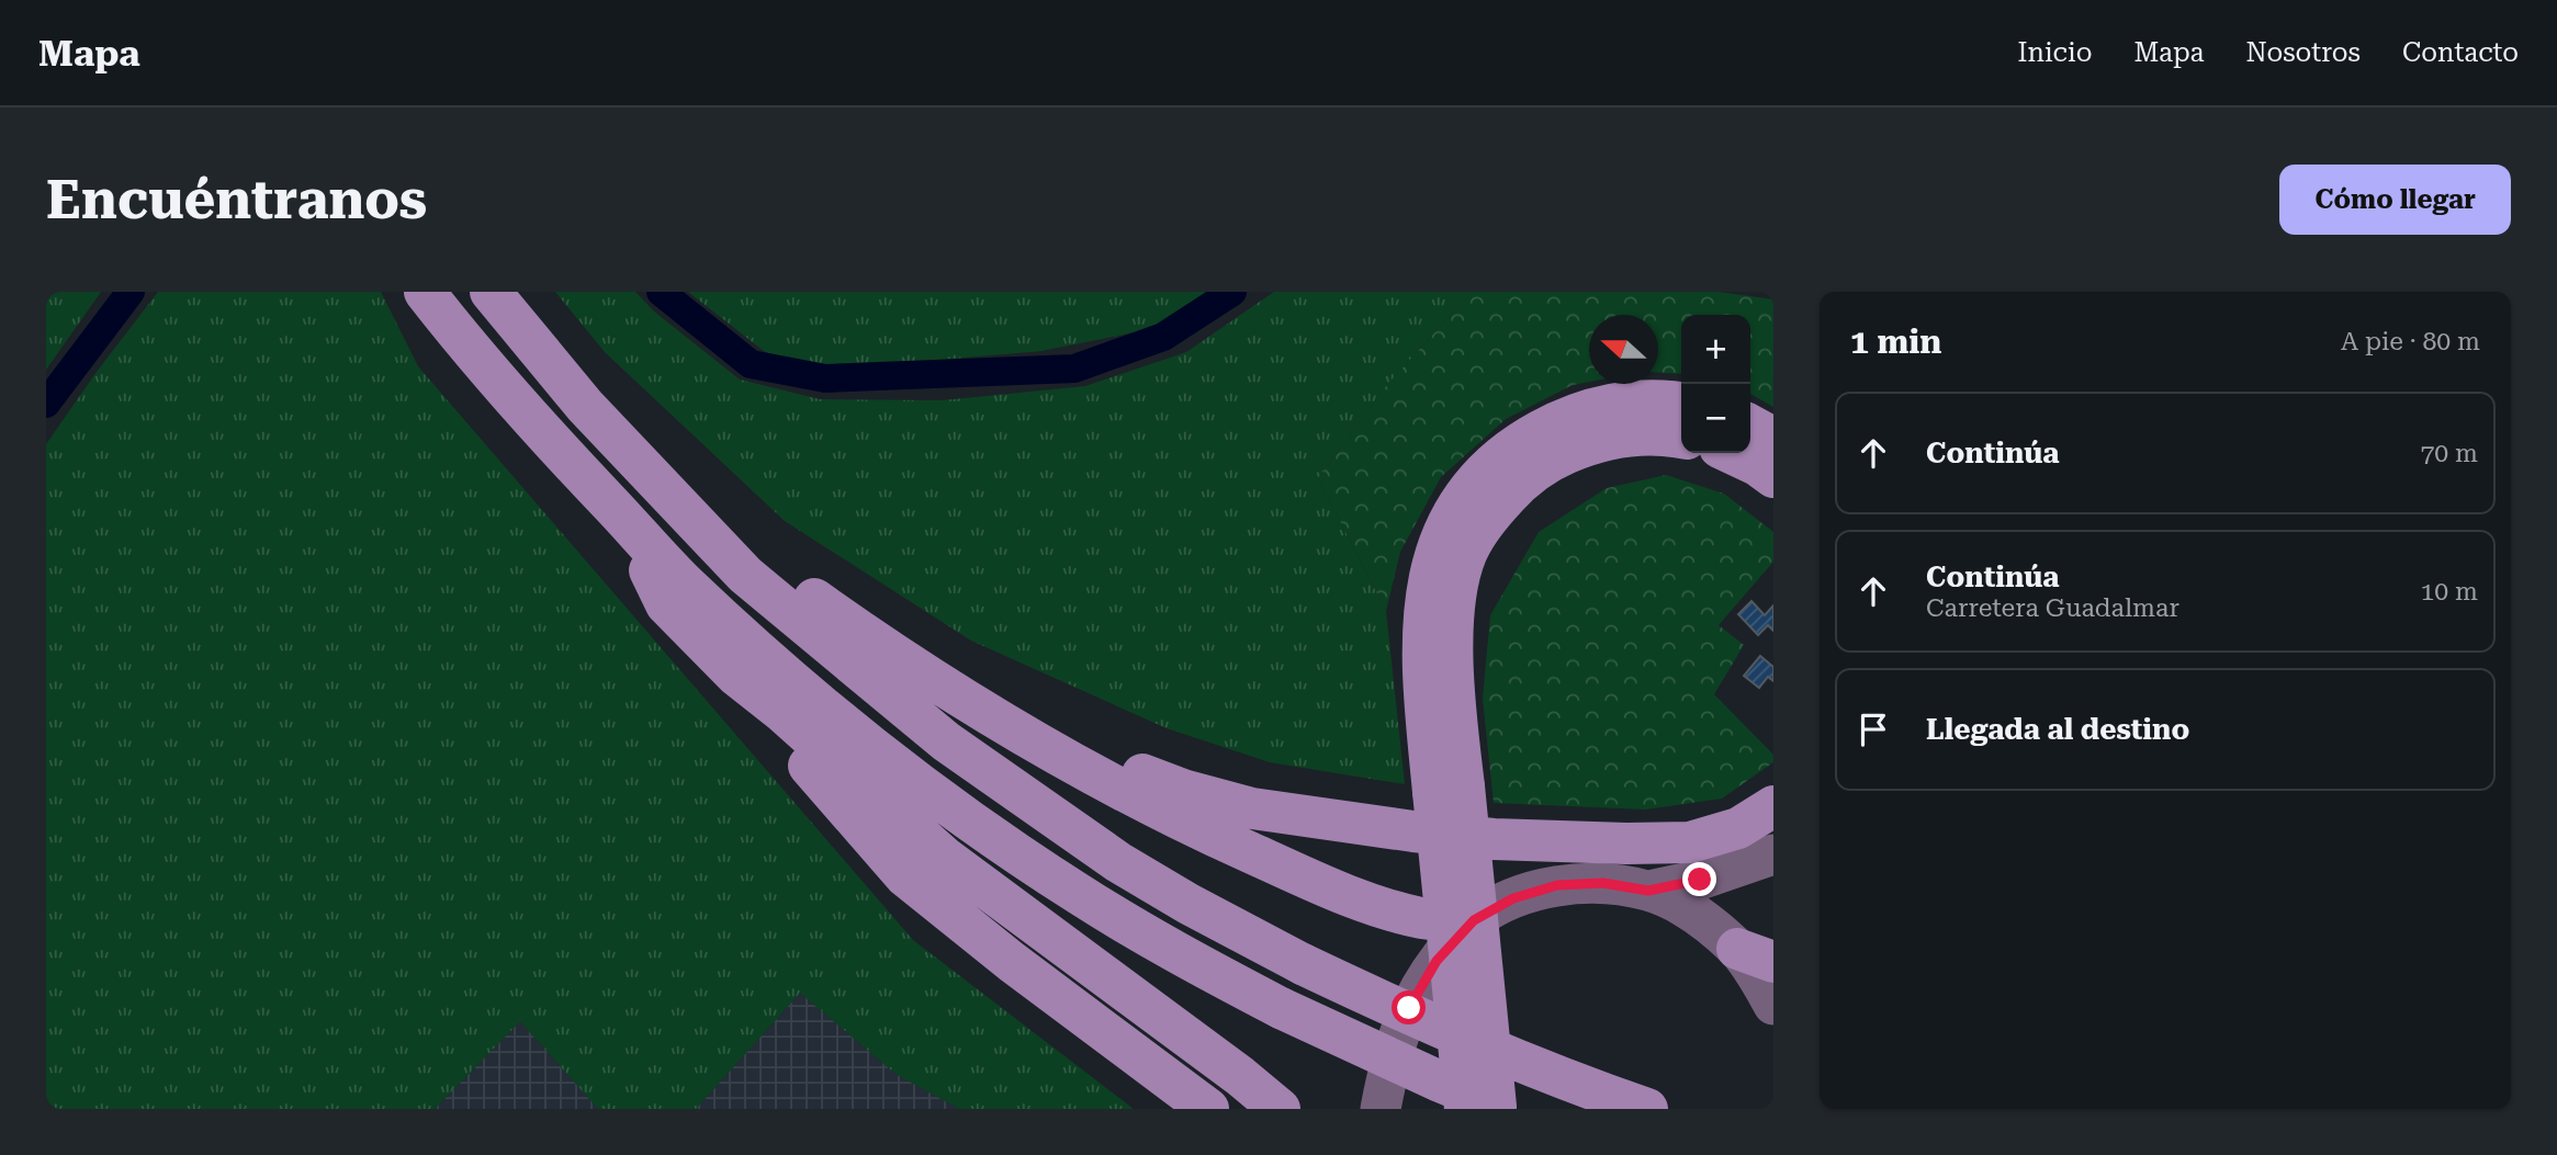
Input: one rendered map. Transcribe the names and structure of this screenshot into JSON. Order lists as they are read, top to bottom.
{
  "north": "left",
  "page": {
    "header": "Mapa",
    "nav": [
      "Inicio",
      "Mapa",
      "Nosotros",
      "Contacto"
    ],
    "buttons": "Cómo llegar",
    "title": "Encuéntranos",
    "heading": ["1 min", "A pie · 80 m"],
    "map_buttons": ["+", "−"],
    "list": [
      ["Continúa", "70 m"],
      ["Continúa", "Carretera Guadalmar", "10 m"],
      "Llegada al destino"
    ]
  }
}
